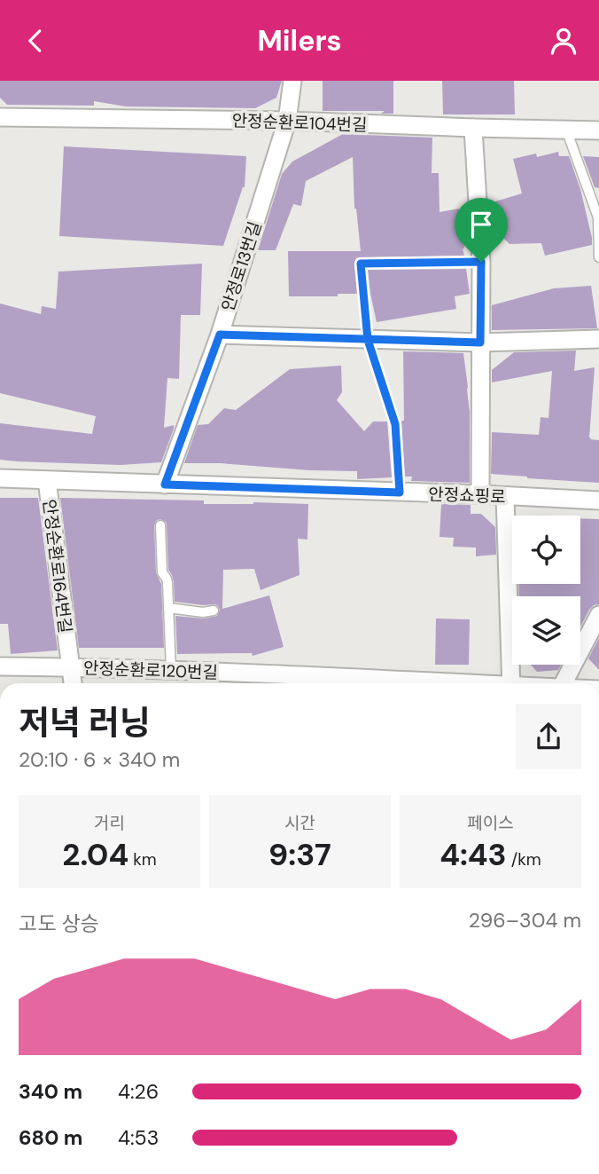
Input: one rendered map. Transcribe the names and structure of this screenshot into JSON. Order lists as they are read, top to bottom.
{
  "streets": {
    "street": [
      "안정순환로104번길",
      "안정로13번길",
      "안정쇼핑로",
      "안정순환로164번길",
      "안정순환로120번길"
    ]
  },
  "crossings": [
    ["안정순환로104번길", "안정로13번길"],
    ["안정로13번길", "안정쇼핑로"],
    ["안정쇼핑로", "안정순환로164번길"],
    ["안정순환로164번길", "안정순환로120번길"]
  ],
  "page": {
    "header": "Milers",
    "heading": ["저녁 러닝", "20:10 · 6 × 340 m"],
    "stats": [
      ["거리", "2.04 km"],
      ["시간", "9:37"],
      ["페이스", "4:43 /km"]
    ],
    "chart": ["고도 상승", "296–304 m"],
    "list": [
      {
        "name": "340 m",
        "note": "4:26"
      },
      {
        "name": "680 m",
        "note": "4:53"
      }
    ]
  }
}
